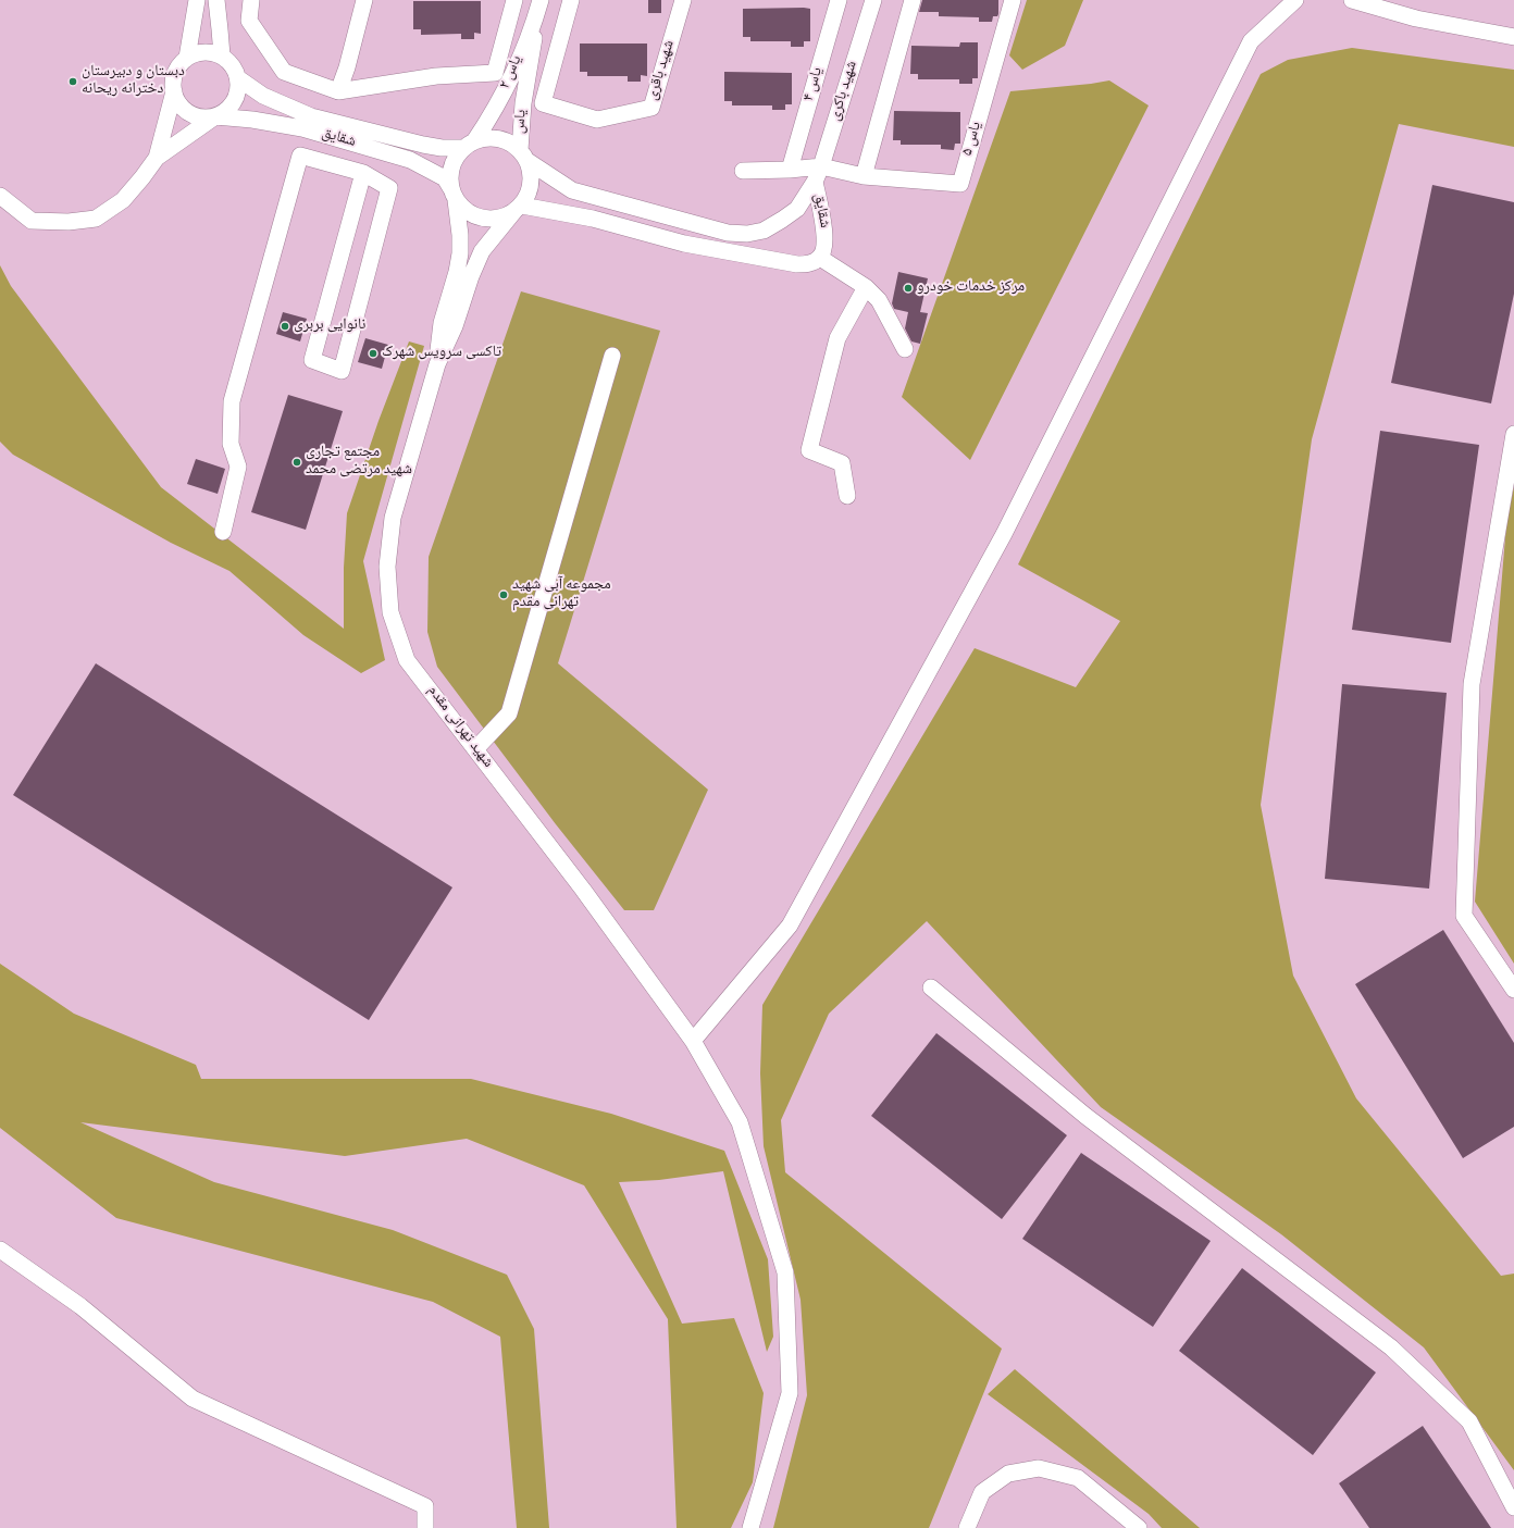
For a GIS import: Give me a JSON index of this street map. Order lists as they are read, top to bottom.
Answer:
{
  "streets": {
    "street": [
      "شهید باقری",
      "یاس ۲",
      "یاس ۴",
      "شهید باکری",
      "یاس",
      "شقایق",
      "یاس ۵",
      "شهید تهرانی مقدم"
    ]
  },
  "crossings": [
    ["یاس ۲", "یاس"],
    ["یاس ۲", "شقایق"],
    ["یاس ۲", "شهید تهرانی مقدم"],
    ["شهید باکری", "شقایق"],
    ["شهید باکری", "یاس ۵"],
    ["یاس", "شقایق"],
    ["یاس", "شهید تهرانی مقدم"],
    ["شقایق", "یاس ۵"],
    ["شقایق", "شهید تهرانی مقدم"]
  ],
  "places": [
    "دبستان و دبیرستان دخترانه ریحانه",
    "مرکز خدمات خودرو",
    "نانوایی بربری",
    "تاکسی سرویس شهرک",
    "مجتمع تجاری شهید مرتضی محمد",
    "مجموعه آبی شهید تهرانی مقدم"
  ]
}
